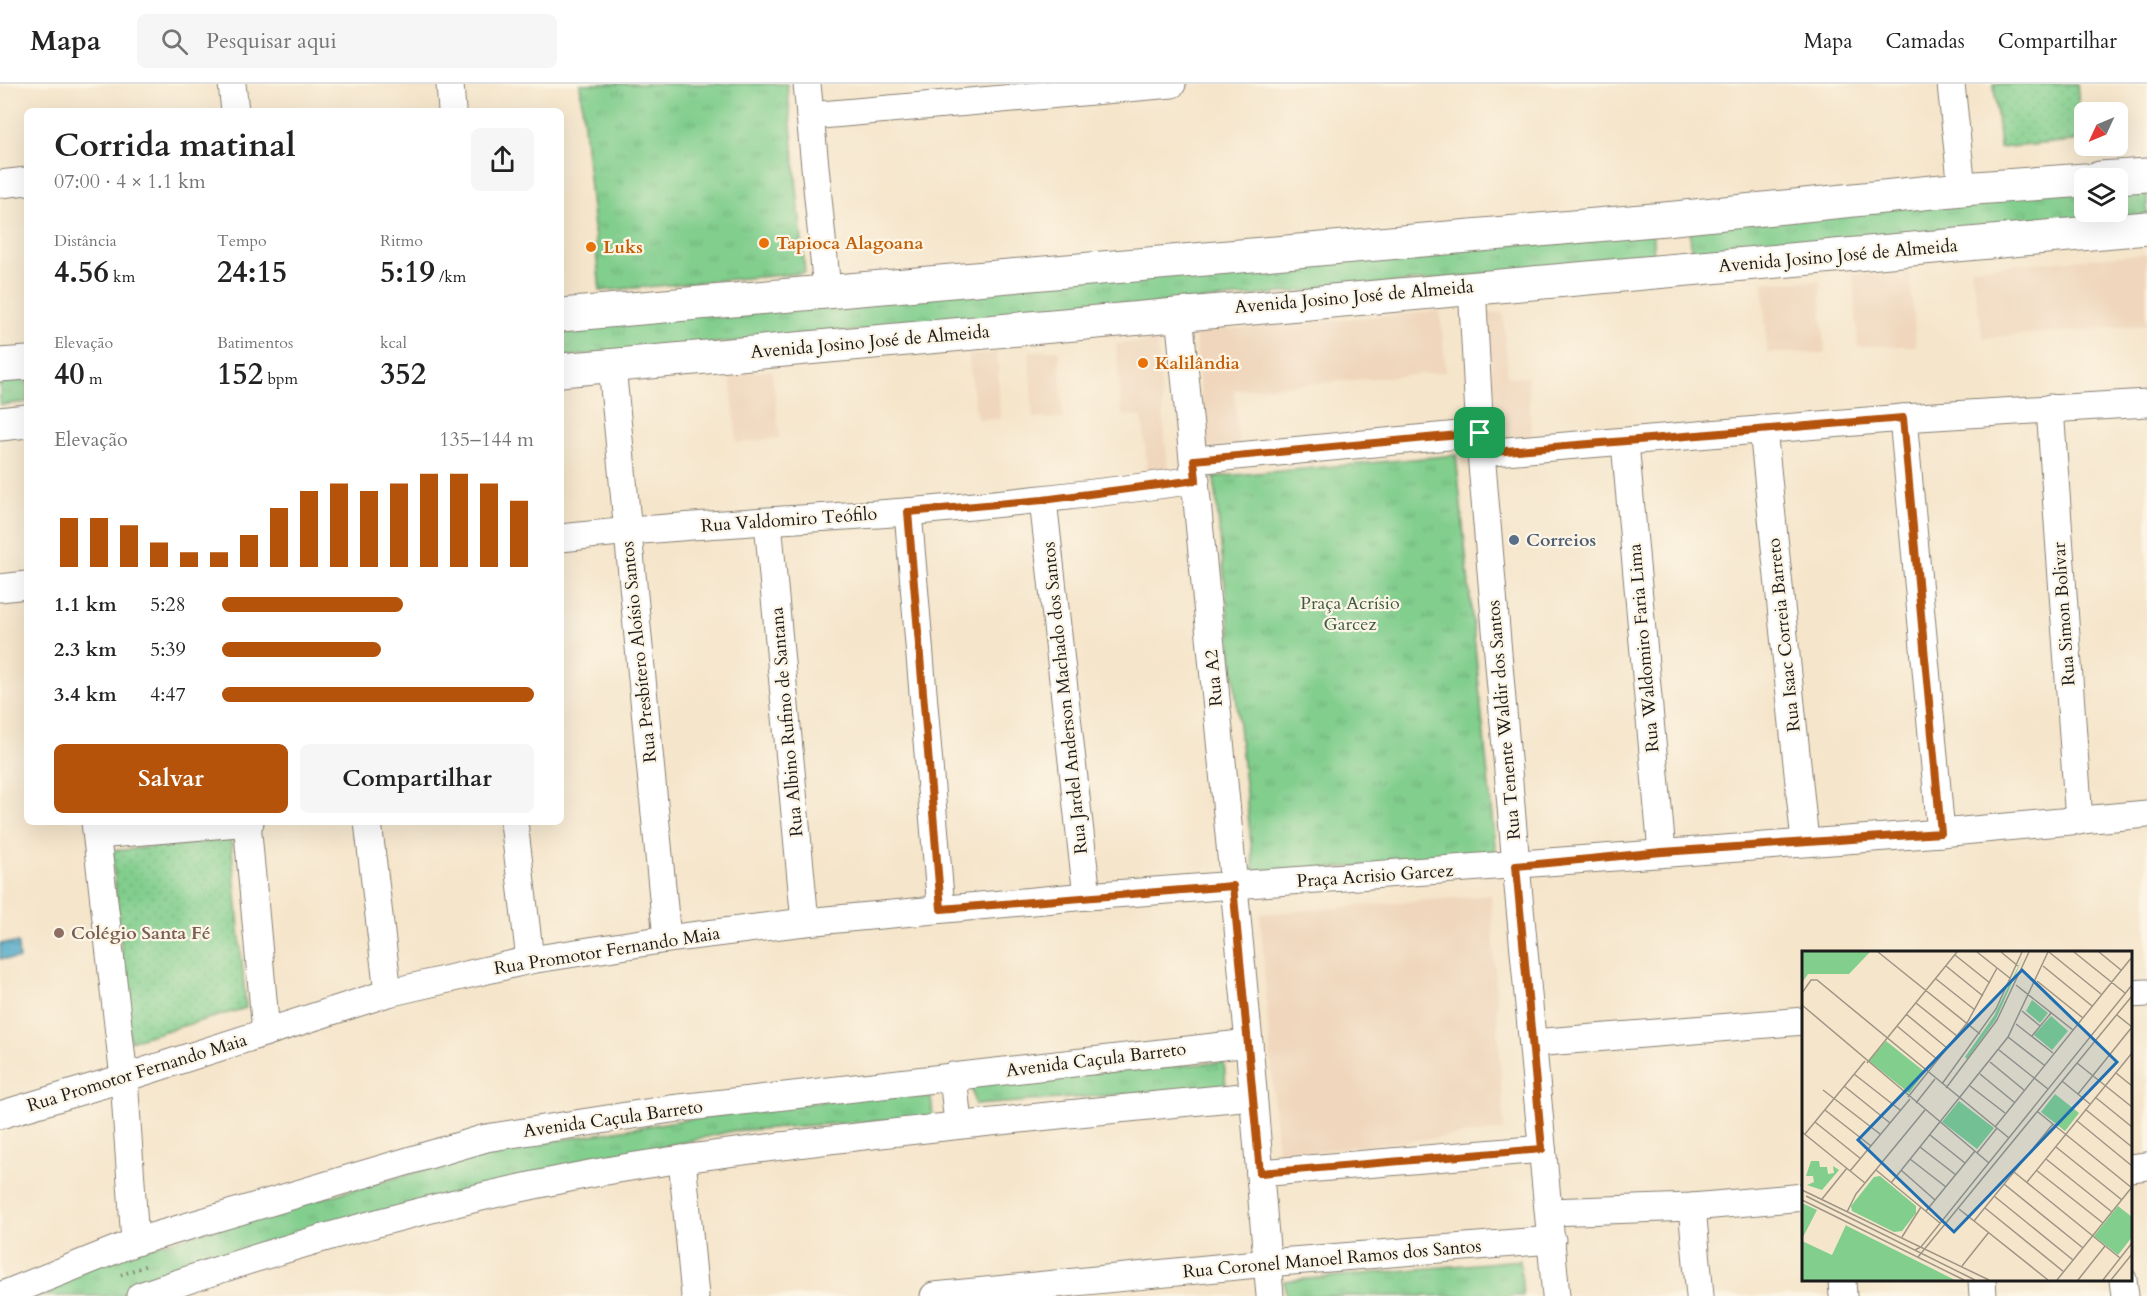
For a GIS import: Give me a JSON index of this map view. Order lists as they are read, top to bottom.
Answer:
{
  "streets": {
    "main road": ["Avenida Josino José de Almeida"],
    "street": [
      "Rua Valdomiro Teófilo",
      "Rua Simon Bolivar",
      "Rua Isaac Correia Barreto",
      "Rua Waldomiro Faria Lima",
      "Rua Presbítero Aloísio Santos",
      "Rua A2",
      "Rua Jardel Anderson Machado dos Santos",
      "Rua Tenente Waldir dos Santos",
      "Rua Albino Rufino de Santana",
      "Praça Acrisio Garcez",
      "Rua Promotor Fernando Maia",
      "Avenida Caçula Barreto",
      "Rua Coronel Manoel Ramos dos Santos"
    ]
  },
  "crossings": [
    ["Avenida Josino José de Almeida", "Rua Presbítero Aloísio Santos"],
    ["Avenida Josino José de Almeida", "Rua A2"],
    ["Avenida Josino José de Almeida", "Rua Tenente Waldir dos Santos"],
    ["Rua Valdomiro Teófilo", "Rua Simon Bolivar"],
    ["Rua Valdomiro Teófilo", "Rua Isaac Correia Barreto"],
    ["Rua Valdomiro Teófilo", "Rua Waldomiro Faria Lima"],
    ["Rua Valdomiro Teófilo", "Rua Presbítero Aloísio Santos"],
    ["Rua Valdomiro Teófilo", "Rua A2"],
    ["Rua Valdomiro Teófilo", "Rua Jardel Anderson Machado dos Santos"],
    ["Rua Valdomiro Teófilo", "Rua Tenente Waldir dos Santos"],
    ["Rua Valdomiro Teófilo", "Rua Albino Rufino de Santana"],
    ["Rua Simon Bolivar", "Praça Acrisio Garcez"],
    ["Rua Isaac Correia Barreto", "Praça Acrisio Garcez"],
    ["Rua Waldomiro Faria Lima", "Praça Acrisio Garcez"],
    ["Rua Presbítero Aloísio Santos", "Rua Promotor Fernando Maia"],
    ["Rua A2", "Praça Acrisio Garcez"],
    ["Rua A2", "Rua Promotor Fernando Maia"],
    ["Rua A2", "Avenida Caçula Barreto"],
    ["Rua A2", "Rua Coronel Manoel Ramos dos Santos"],
    ["Rua Jardel Anderson Machado dos Santos", "Rua Promotor Fernando Maia"],
    ["Rua Tenente Waldir dos Santos", "Praça Acrisio Garcez"],
    ["Rua Tenente Waldir dos Santos", "Rua Coronel Manoel Ramos dos Santos"],
    ["Rua Albino Rufino de Santana", "Rua Promotor Fernando Maia"],
    ["Praça Acrisio Garcez", "Rua Promotor Fernando Maia"]
  ],
  "parks": ["Praça Acrísio Garcez"],
  "places": [
    "Tapioca Alagoana",
    "Luks",
    "Kalilândia",
    "Correios",
    "Colégio Santa Fé"
  ],
  "north": "bottom left",
  "page": {
    "header": "Mapa",
    "search": "Pesquisar aqui",
    "nav": ["Mapa", "Camadas", "Compartilhar"],
    "heading": ["Corrida matinal", "07:00 · 4 × 1.1 km"],
    "stats": [
      ["Distância", "4.56 km"],
      ["Tempo", "24:15"],
      ["Ritmo", "5:19 /km"],
      ["Elevação", "40 m"],
      ["Batimentos", "152 bpm"],
      ["kcal", "352"]
    ],
    "chart": ["Elevação", "135–144 m"],
    "list": [
      {
        "name": "1.1 km",
        "note": "5:28"
      },
      {
        "name": "2.3 km",
        "note": "5:39"
      },
      {
        "name": "3.4 km",
        "note": "4:47"
      }
    ],
    "buttons": ["Salvar", "Compartilhar"]
  }
}
